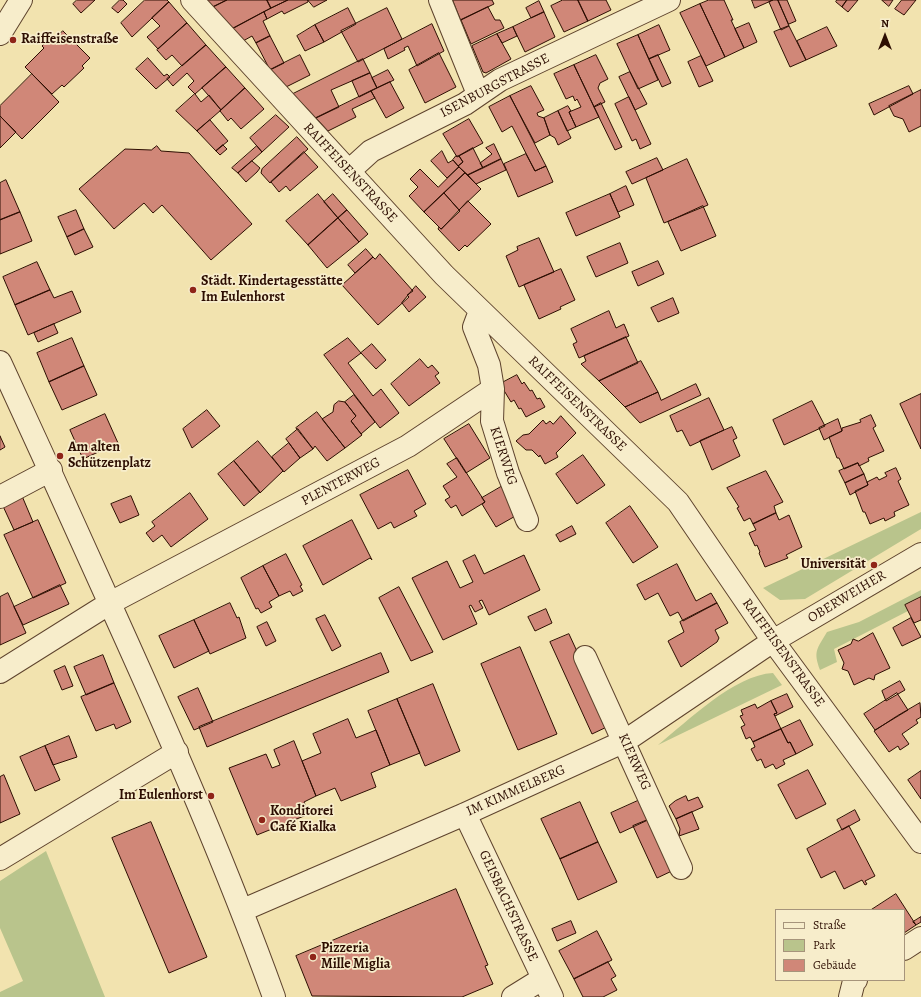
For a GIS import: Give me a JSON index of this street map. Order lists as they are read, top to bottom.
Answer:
{
  "streets": {
    "street": [
      "ISENBURGSTRASSE",
      "RAIFFEISENSTRASSE",
      "KIERWEG",
      "PLENTERWEG",
      "OBERWEIHER",
      "IM KIMMELBERG",
      "GEISBACHSTRASSE"
    ]
  },
  "crossings": [
    ["ISENBURGSTRASSE", "RAIFFEISENSTRASSE"],
    ["RAIFFEISENSTRASSE", "OBERWEIHER"],
    ["RAIFFEISENSTRASSE", "IM KIMMELBERG"],
    ["KIERWEG", "PLENTERWEG"],
    ["KIERWEG", "IM KIMMELBERG"],
    ["OBERWEIHER", "IM KIMMELBERG"],
    ["IM KIMMELBERG", "GEISBACHSTRASSE"]
  ],
  "places": [
    "Raiffeisenstraße",
    "Städt. Kindertagesstätte Im Eulenhorst",
    "Am alten Schützenplatz",
    "Universität",
    "Im Eulenhorst",
    "Konditorei Café Kialka",
    "Pizzeria Mille Miglia"
  ],
  "legend": ["Straße", "Park", "Gebäude"],
  "north": "top"
}
